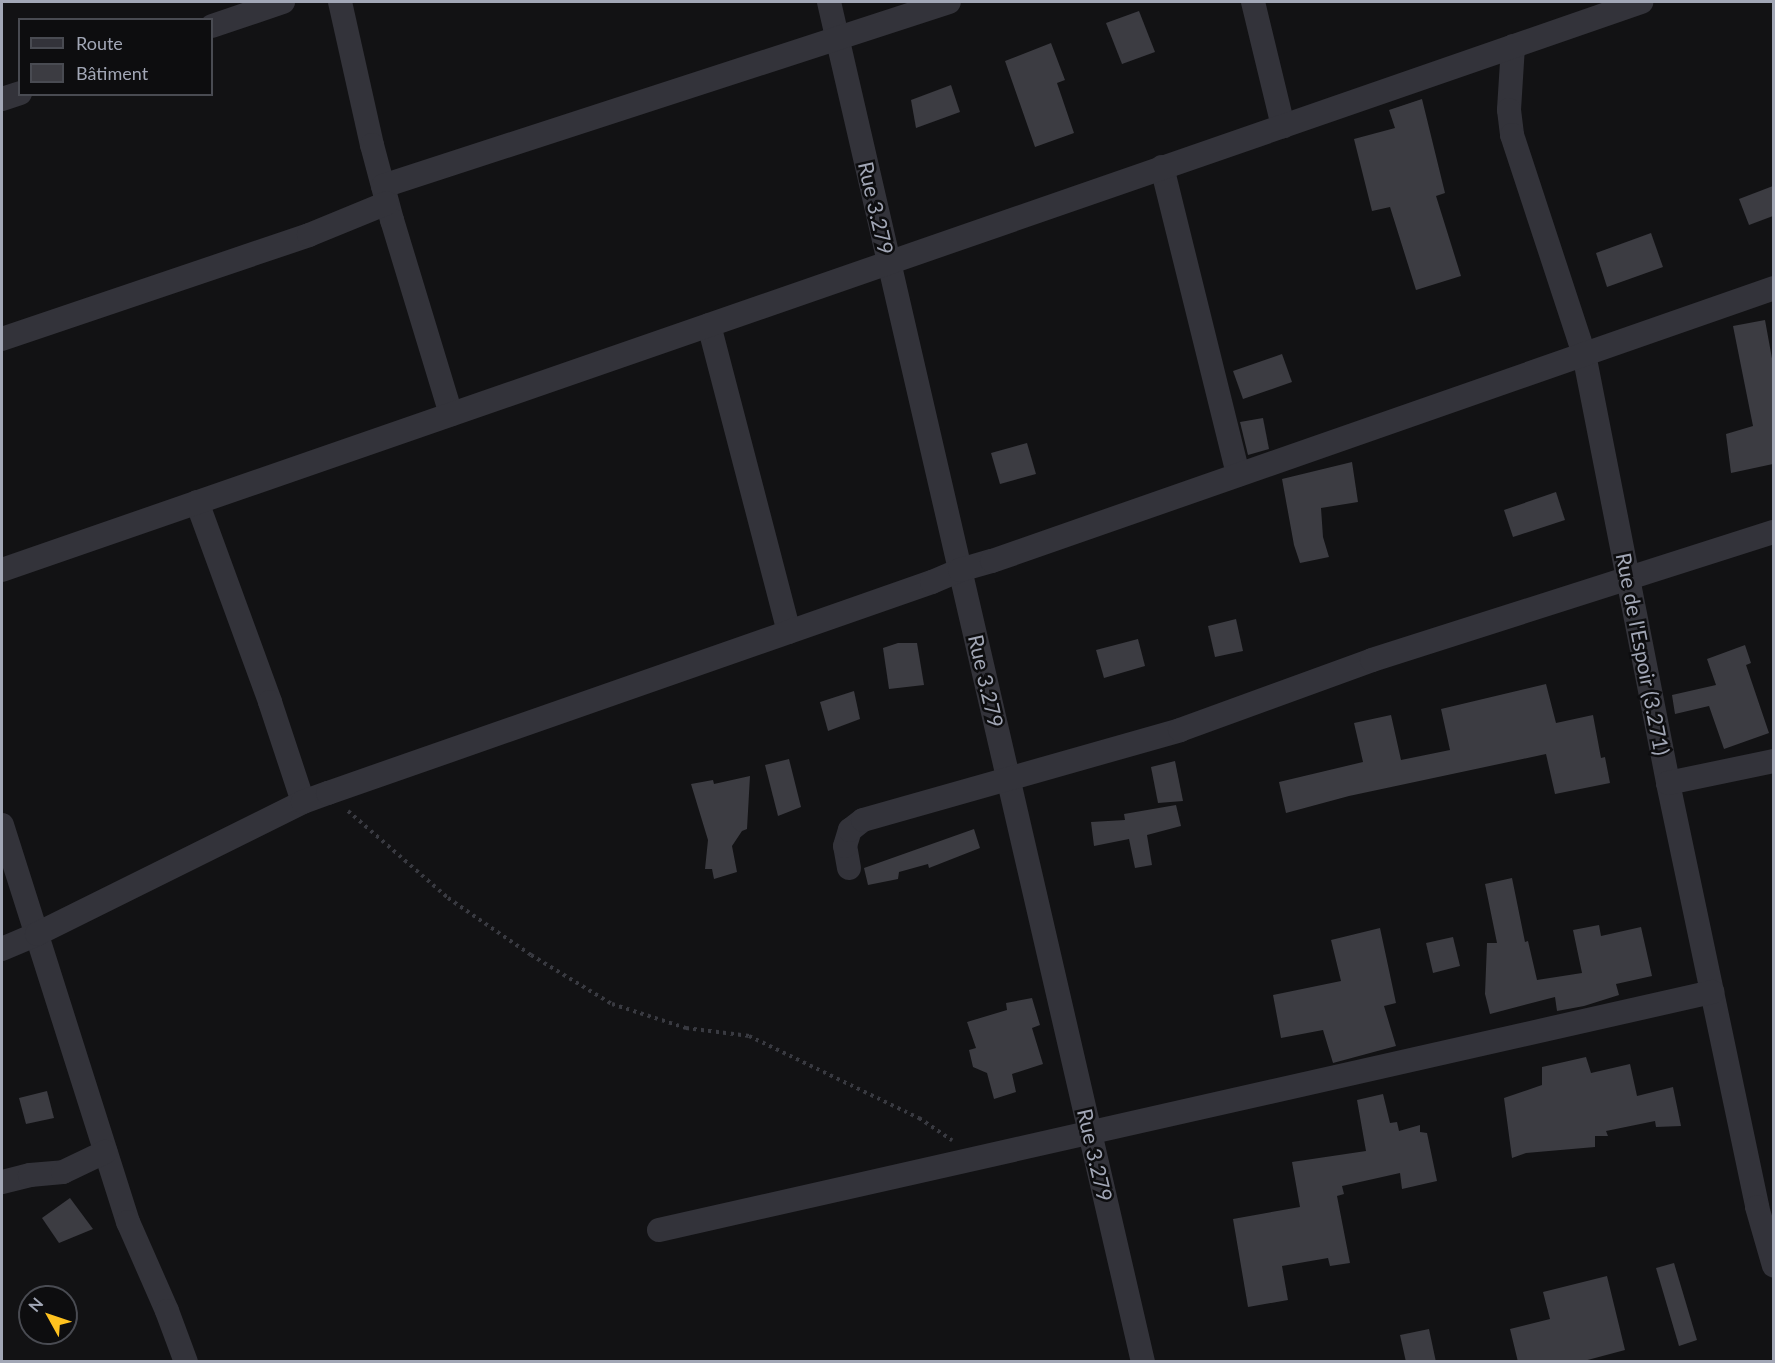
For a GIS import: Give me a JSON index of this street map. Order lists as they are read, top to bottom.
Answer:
{
  "streets": {
    "street": ["Rue 3.279", "Rue de l'Espoir (3.271)"]
  },
  "legend": ["Route", "Bâtiment"],
  "north": "top left"
}
